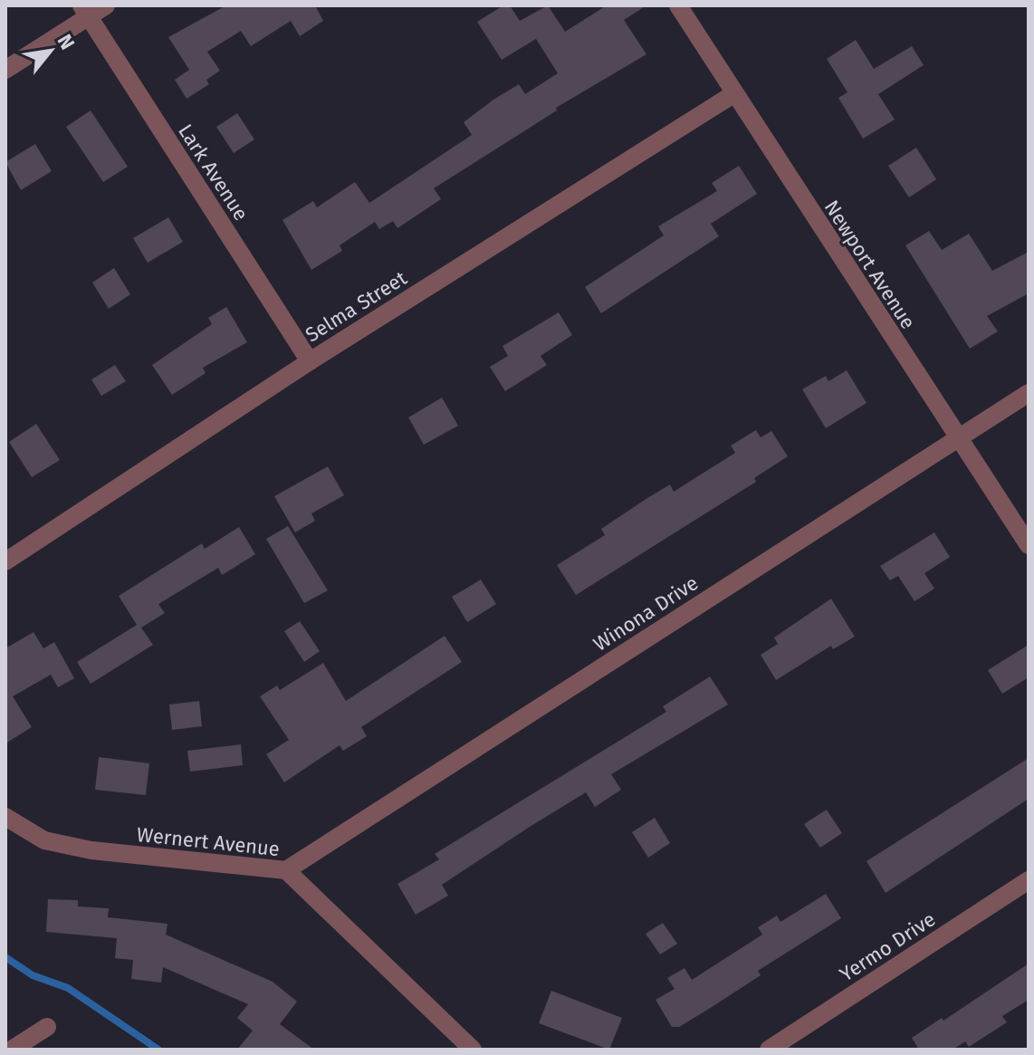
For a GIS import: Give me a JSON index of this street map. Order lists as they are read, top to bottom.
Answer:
{
  "streets": {
    "street": [
      "Lark Avenue",
      "Newport Avenue",
      "Selma Street",
      "Winona Drive",
      "Wernert Avenue",
      "Yermo Drive"
    ]
  },
  "crossings": [
    ["Lark Avenue", "Selma Street"],
    ["Newport Avenue", "Selma Street"],
    ["Newport Avenue", "Winona Drive"],
    ["Winona Drive", "Wernert Avenue"]
  ],
  "north": "top right"
}
